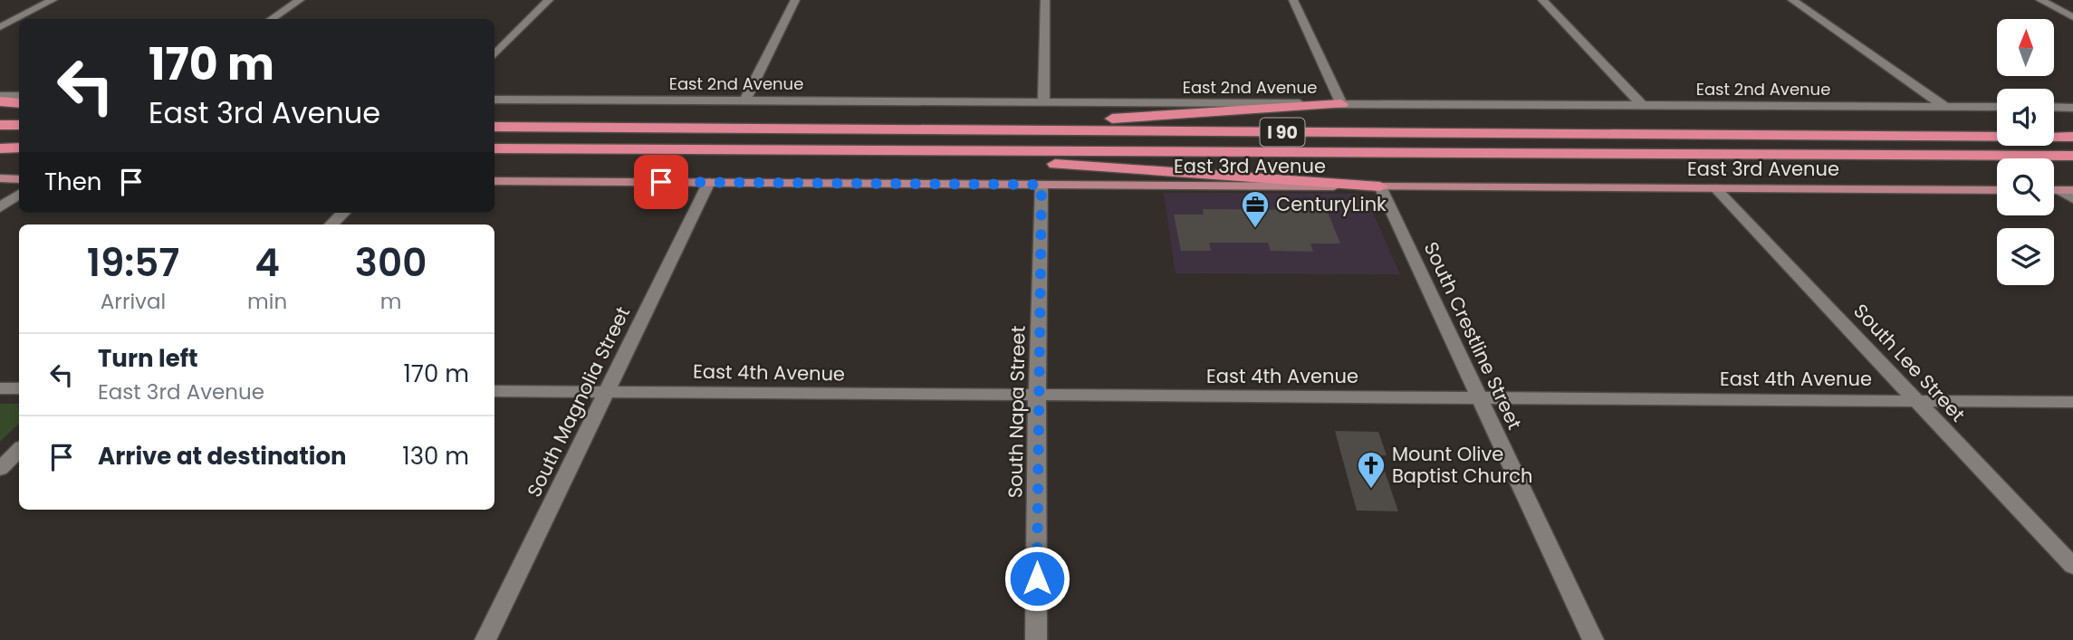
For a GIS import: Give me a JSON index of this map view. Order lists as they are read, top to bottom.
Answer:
{
  "streets": {
    "highway": ["I 90"],
    "main road": ["East 3rd Avenue"],
    "street": [
      "East 2nd Avenue",
      "South Crestline Street",
      "South Lee Street",
      "East 4th Avenue",
      "South Magnolia Street",
      "South Napa Street"
    ]
  },
  "crossings": [
    ["East 3rd Avenue", "South Crestline Street"],
    ["East 3rd Avenue", "South Lee Street"],
    ["East 3rd Avenue", "South Magnolia Street"],
    ["East 3rd Avenue", "South Napa Street"],
    ["South Crestline Street", "East 4th Avenue"],
    ["South Lee Street", "East 4th Avenue"],
    ["East 4th Avenue", "South Magnolia Street"],
    ["East 4th Avenue", "South Napa Street"]
  ],
  "places": {
    "office": ["CenturyLink"],
    "church": ["Mount Olive Baptist Church"]
  },
  "north": "top",
  "page": {
    "turn": ["170 m", "East 3rd Avenue"],
    "then": "Then",
    "eta": [
      "19:57",
      "Arrival",
      "4",
      "min",
      "300",
      "m"
    ],
    "list": [
      {
        "name": "Turn left",
        "note": "East 3rd Avenue",
        "value": "170 m"
      },
      {
        "name": "Arrive at destination",
        "value": "130 m"
      }
    ]
  }
}
